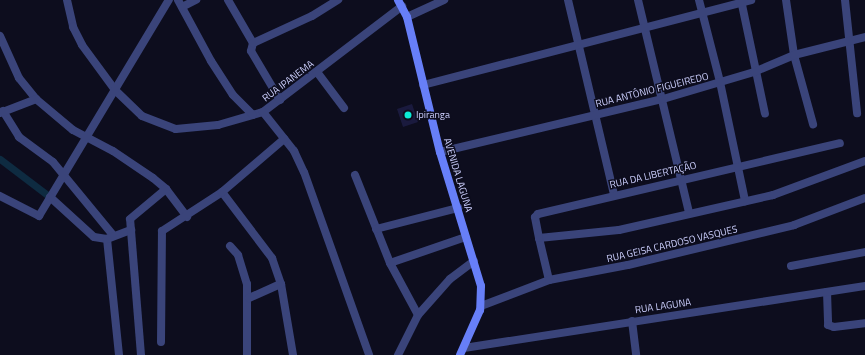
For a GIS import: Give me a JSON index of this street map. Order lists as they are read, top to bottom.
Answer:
{
  "streets": {
    "main road": ["AVENIDA LAGUNA"],
    "street": [
      "RUA IPANEMA",
      "RUA ANTÔNIO FIGUEIREDO",
      "RUA DA LIBERTAÇÃO",
      "RUA GEISA CARDOSO VASQUES",
      "RUA LAGUNA"
    ]
  },
  "crossings": [
    ["RUA IPANEMA", "AVENIDA LAGUNA"],
    ["RUA ANTÔNIO FIGUEIREDO", "AVENIDA LAGUNA"],
    ["AVENIDA LAGUNA", "RUA GEISA CARDOSO VASQUES"],
    ["AVENIDA LAGUNA", "RUA LAGUNA"],
    ["RUA DA LIBERTAÇÃO", "RUA GEISA CARDOSO VASQUES"]
  ],
  "places": ["Ipiranga"]
}
